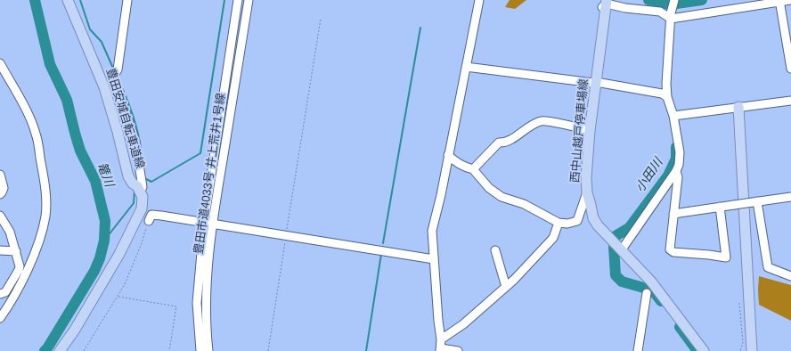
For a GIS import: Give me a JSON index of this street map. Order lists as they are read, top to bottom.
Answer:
{
  "streets": {
    "main road": ["豊田安城自転車道線", "西中山越戸停車場線"],
    "street": ["豊田市道4033号 井上荒井1号線"]
  },
  "water": ["篭川", "小田川"]
}
